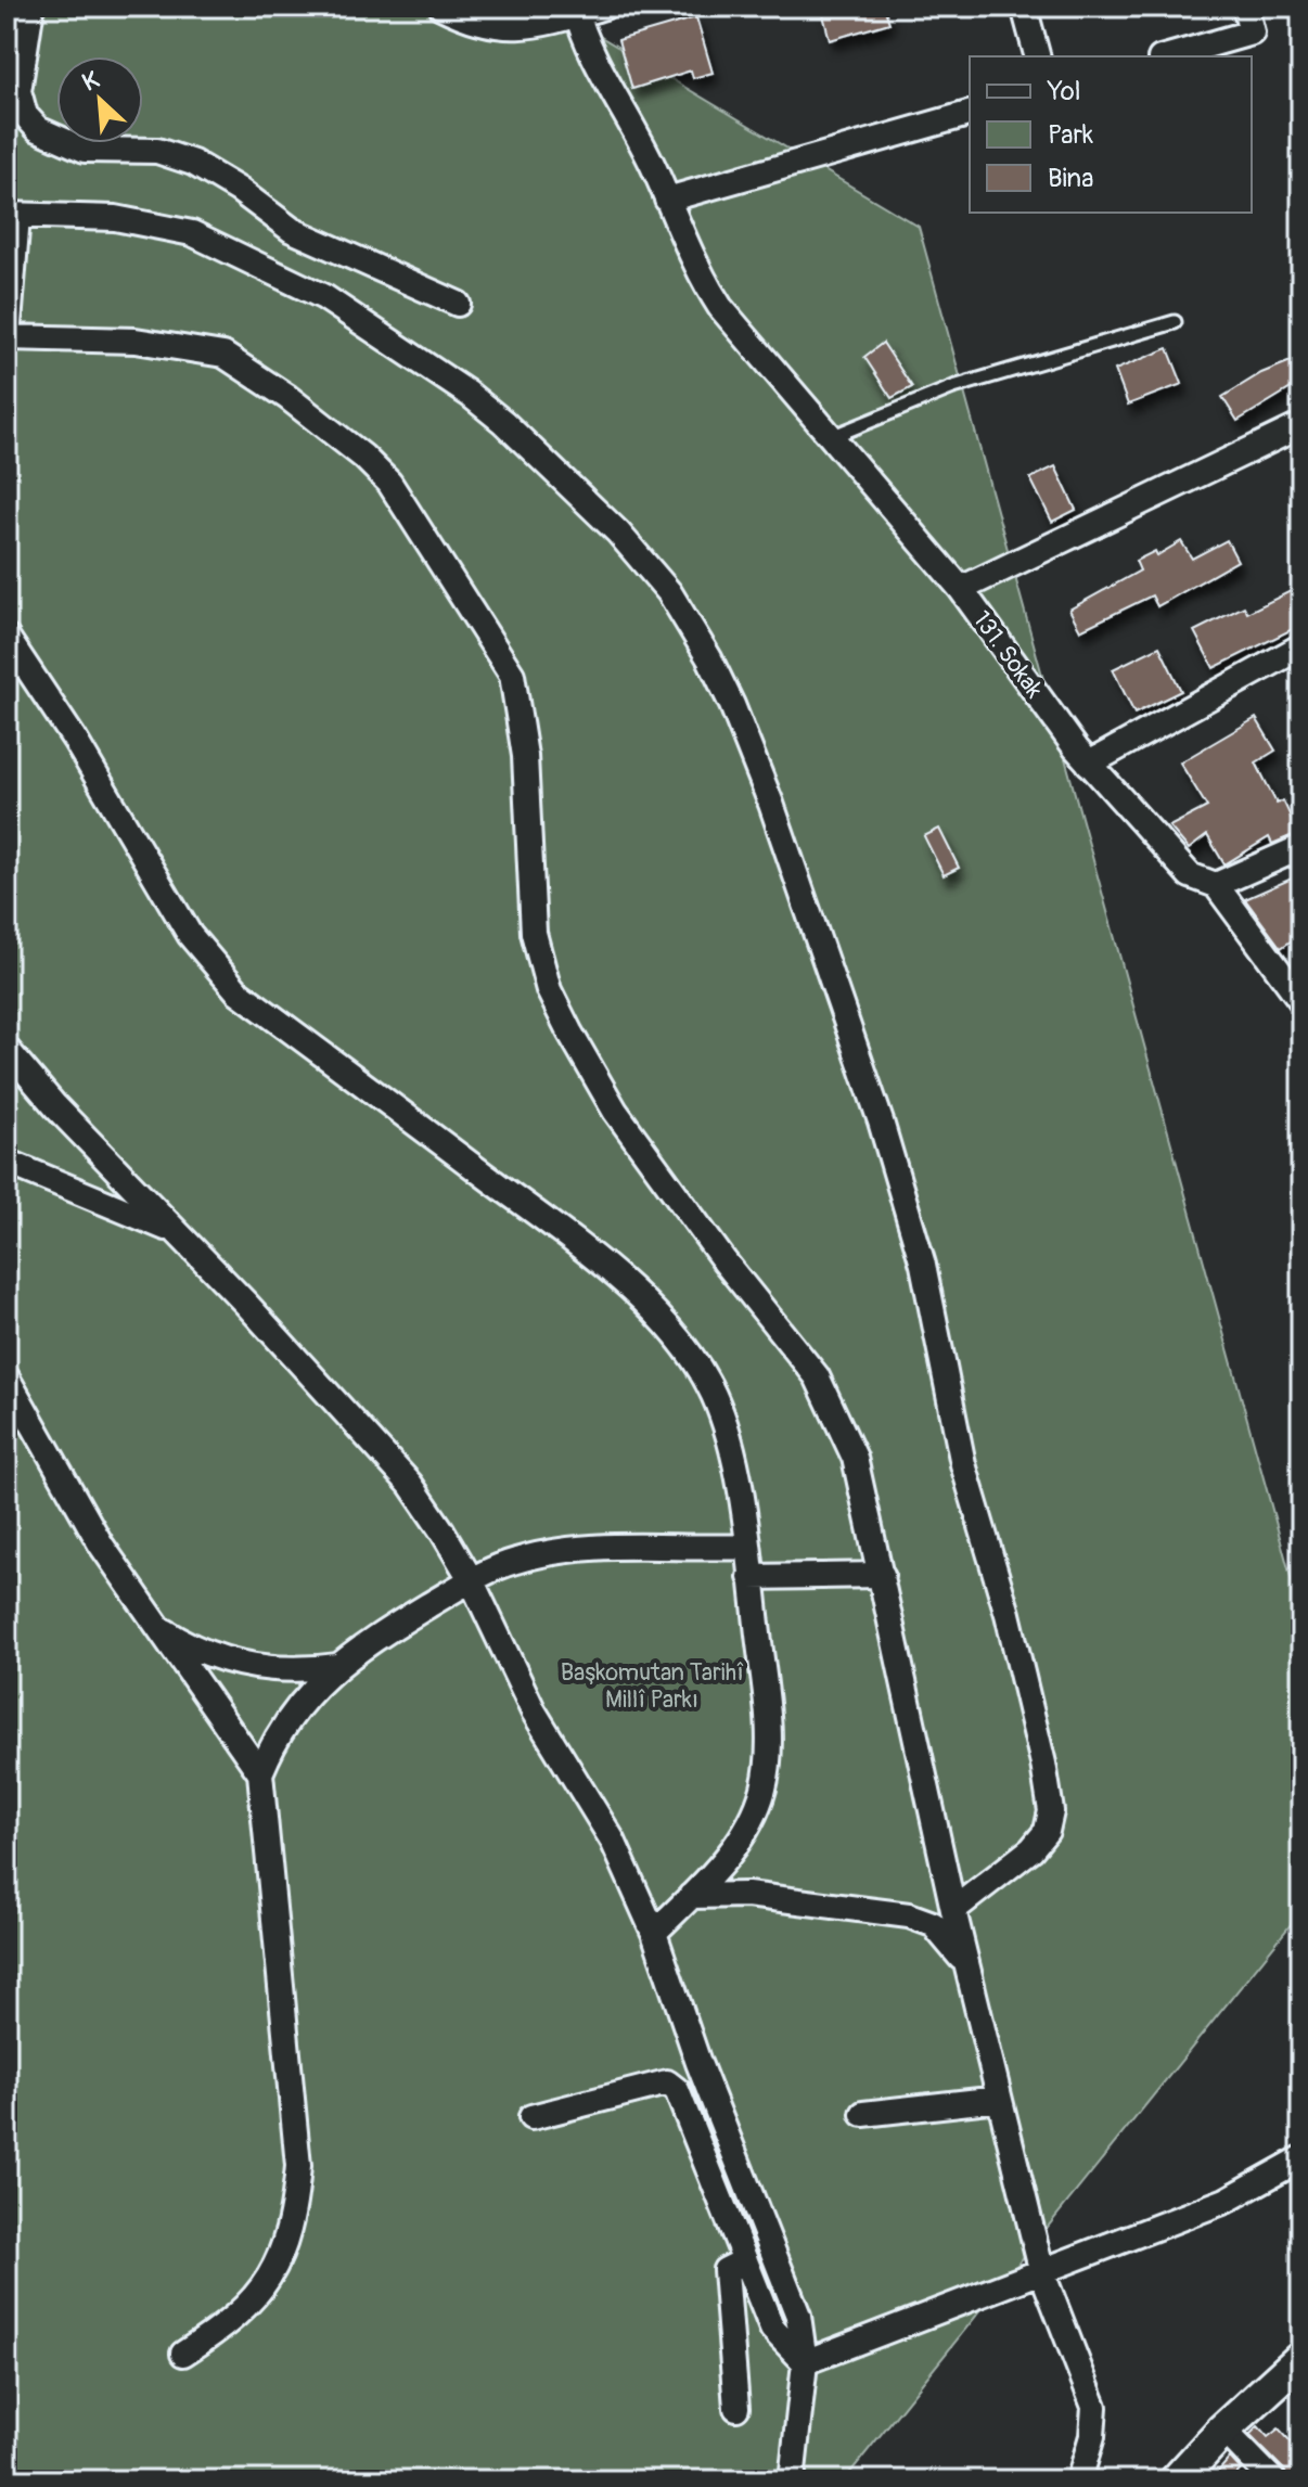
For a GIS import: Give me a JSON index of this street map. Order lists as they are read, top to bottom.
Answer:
{
  "streets": {
    "street": ["131. Sokak"]
  },
  "parks": ["Başkomutan Tarihî Millî Parkı"],
  "legend": ["Yol", "Park", "Bina"],
  "north": "top left"
}
